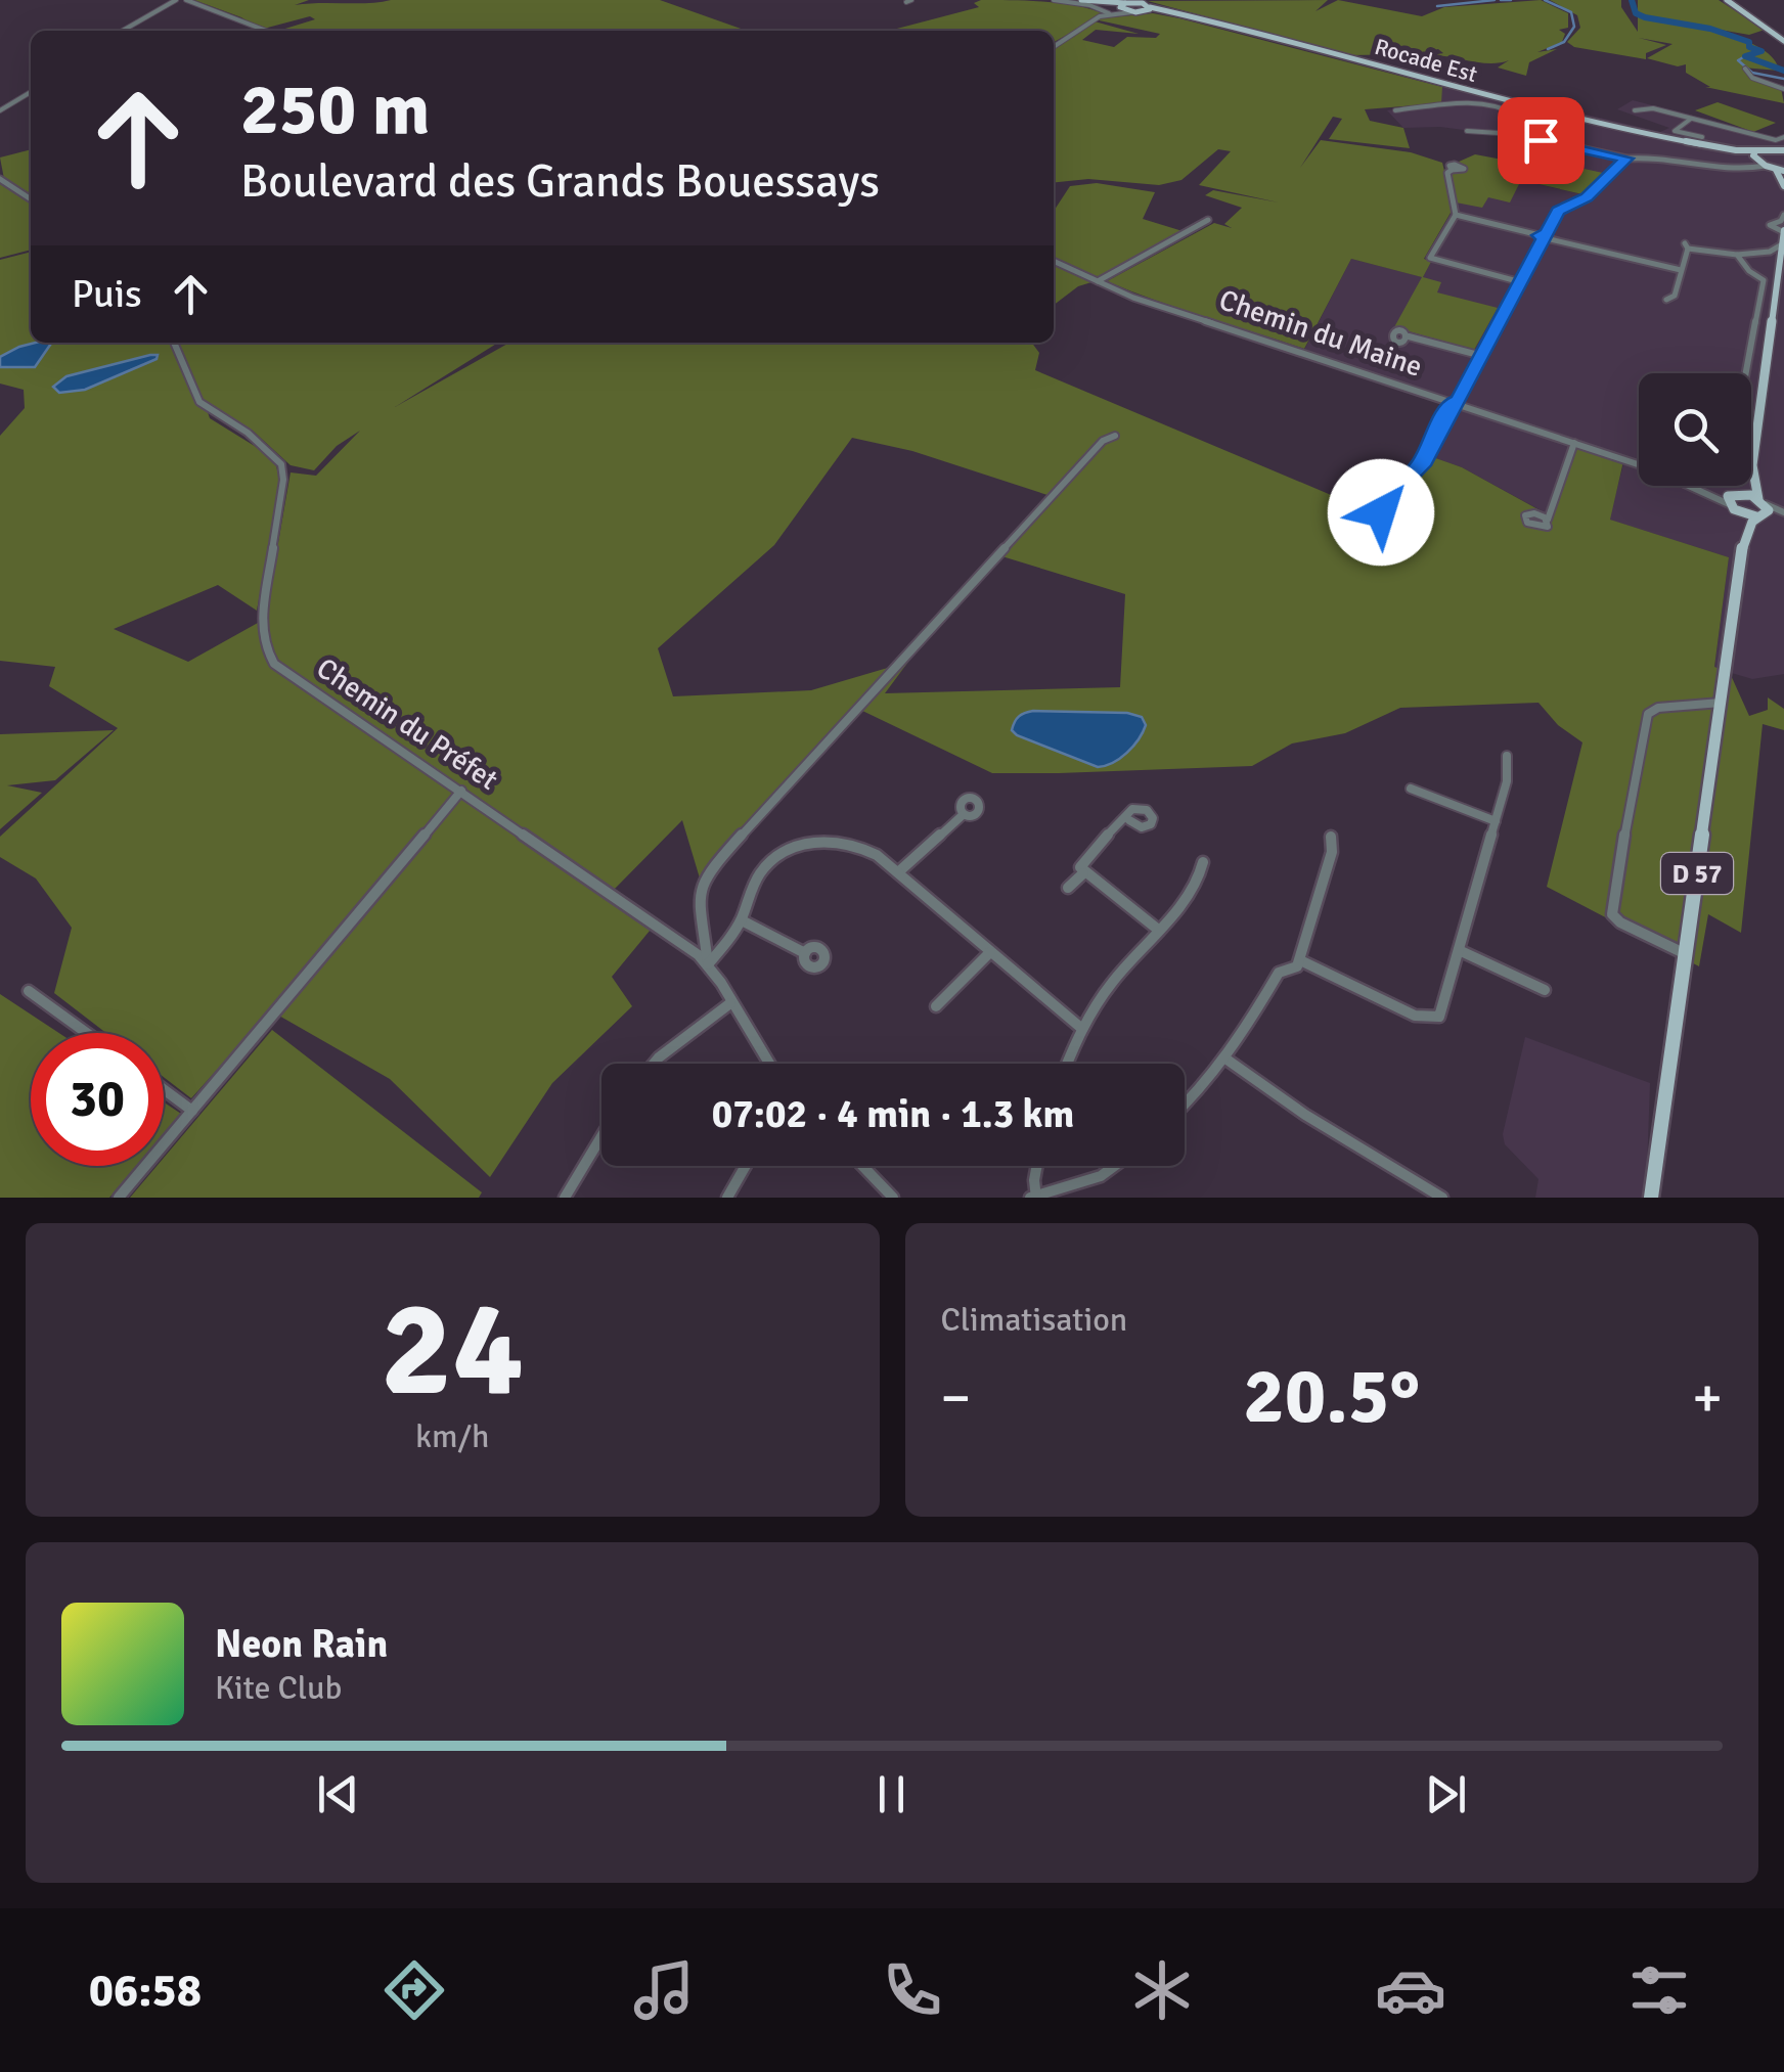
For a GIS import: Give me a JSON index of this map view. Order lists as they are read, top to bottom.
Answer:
{
  "streets": {
    "main road": ["Rocade Est", "D 57"],
    "street": ["Chemin du Maine", "Chemin du Préfet"]
  },
  "crossings": [
    ["Chemin du Maine", "D 57"]
  ],
  "page": {
    "turn": ["250 m", "Boulevard des Grands Bouessays"],
    "then": "Puis",
    "limit": "30",
    "trip": "07:02 · 4 min · 1.3 km",
    "tile": [
      ["24", "km/h"],
      "Climatisation"
    ],
    "heat": ["−", "20.5°", "+"],
    "song": ["Neon Rain", "Kite Club"],
    "tabs": "06:58"
  }
}
